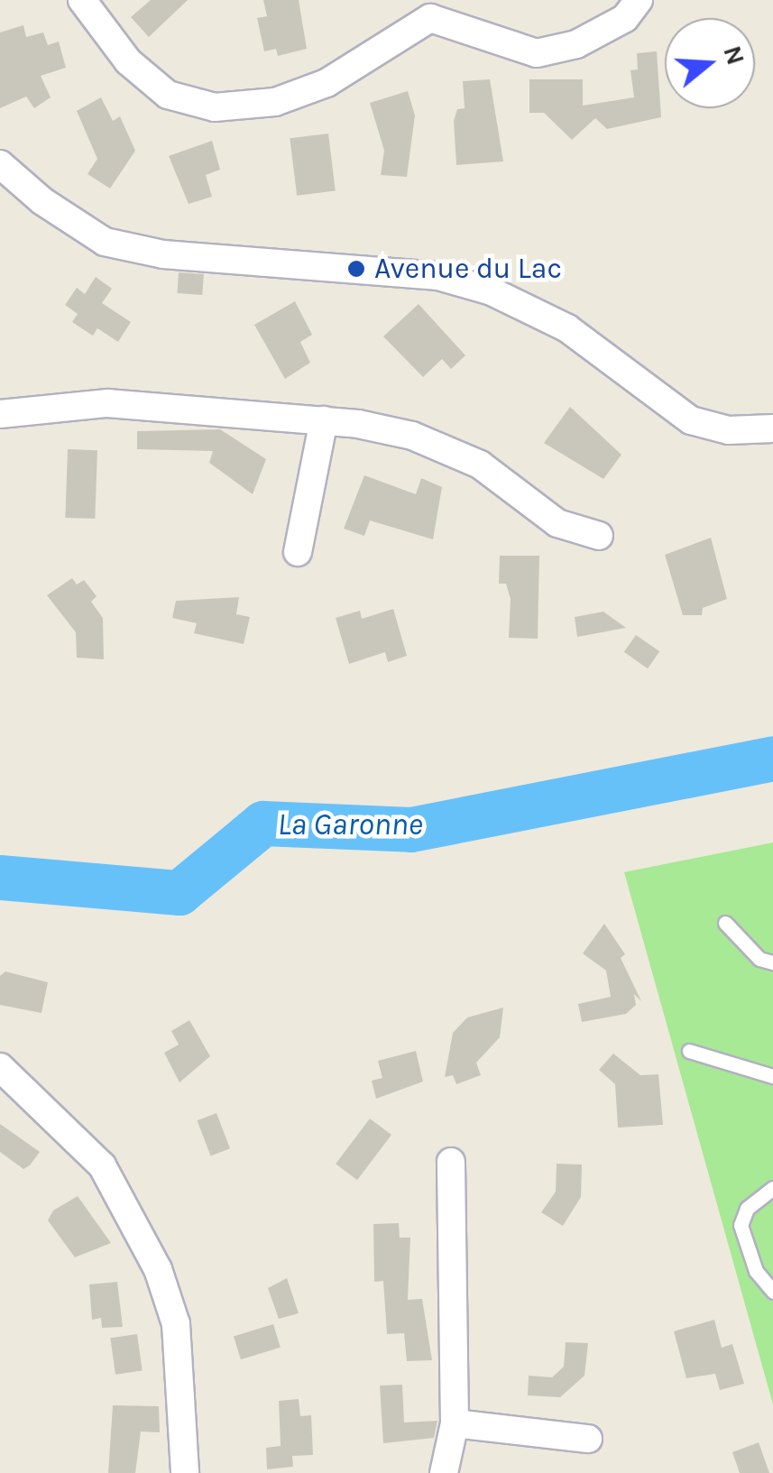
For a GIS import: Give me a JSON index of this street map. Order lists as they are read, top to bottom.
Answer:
{
  "water": ["La Garonne"],
  "places": ["Avenue du Lac"],
  "north": "right"
}
